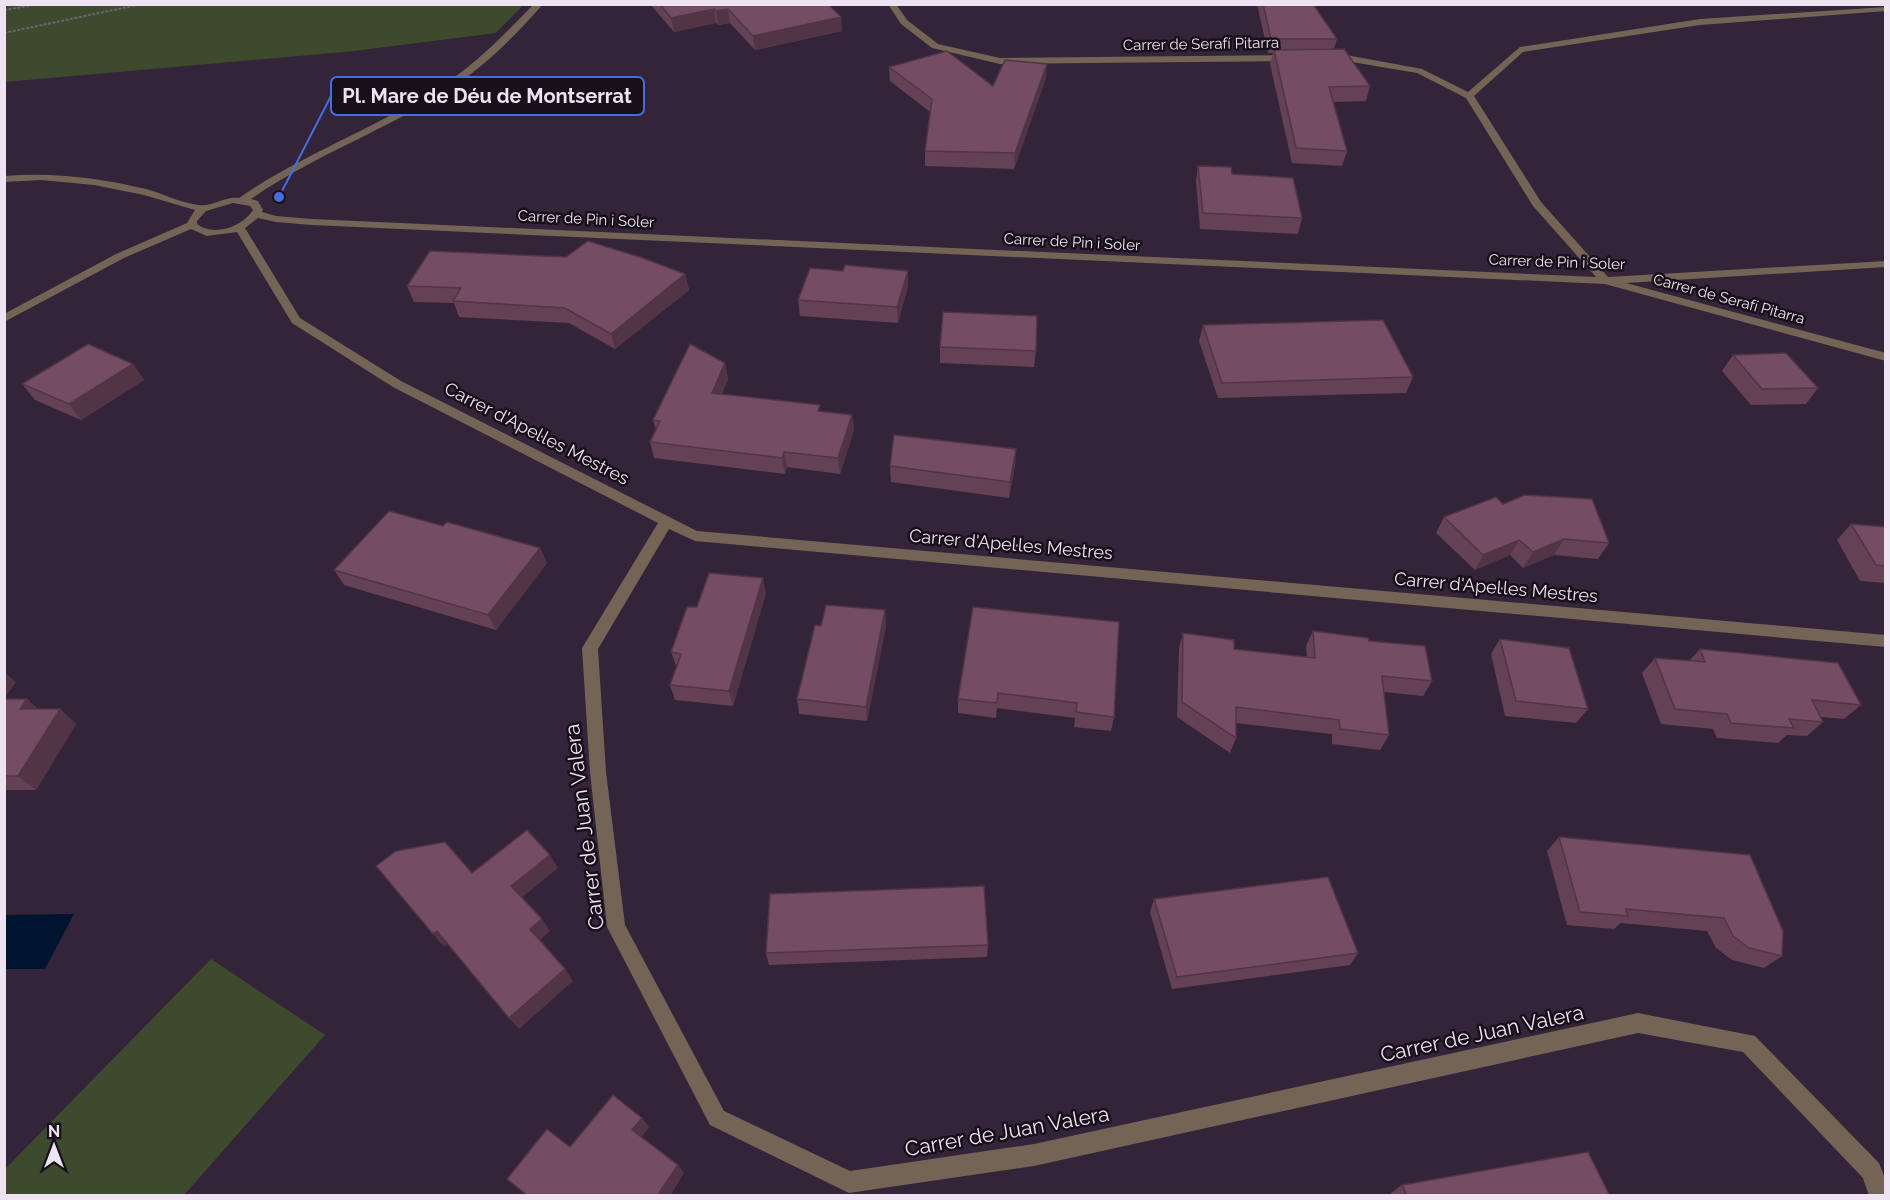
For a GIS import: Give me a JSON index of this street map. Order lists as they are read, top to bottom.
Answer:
{
  "streets": {
    "street": [
      "Carrer de Serafí Pitarra",
      "Carrer de Pin i Soler",
      "Carrer d'Apel·les Mestres",
      "Carrer de Juan Valera"
    ]
  },
  "crossings": [
    ["Carrer de Serafí Pitarra", "Carrer de Pin i Soler"],
    ["Carrer d'Apel·les Mestres", "Carrer de Juan Valera"]
  ],
  "places": ["Pl. Mare de Déu de Montserrat"],
  "north": "top"
}
